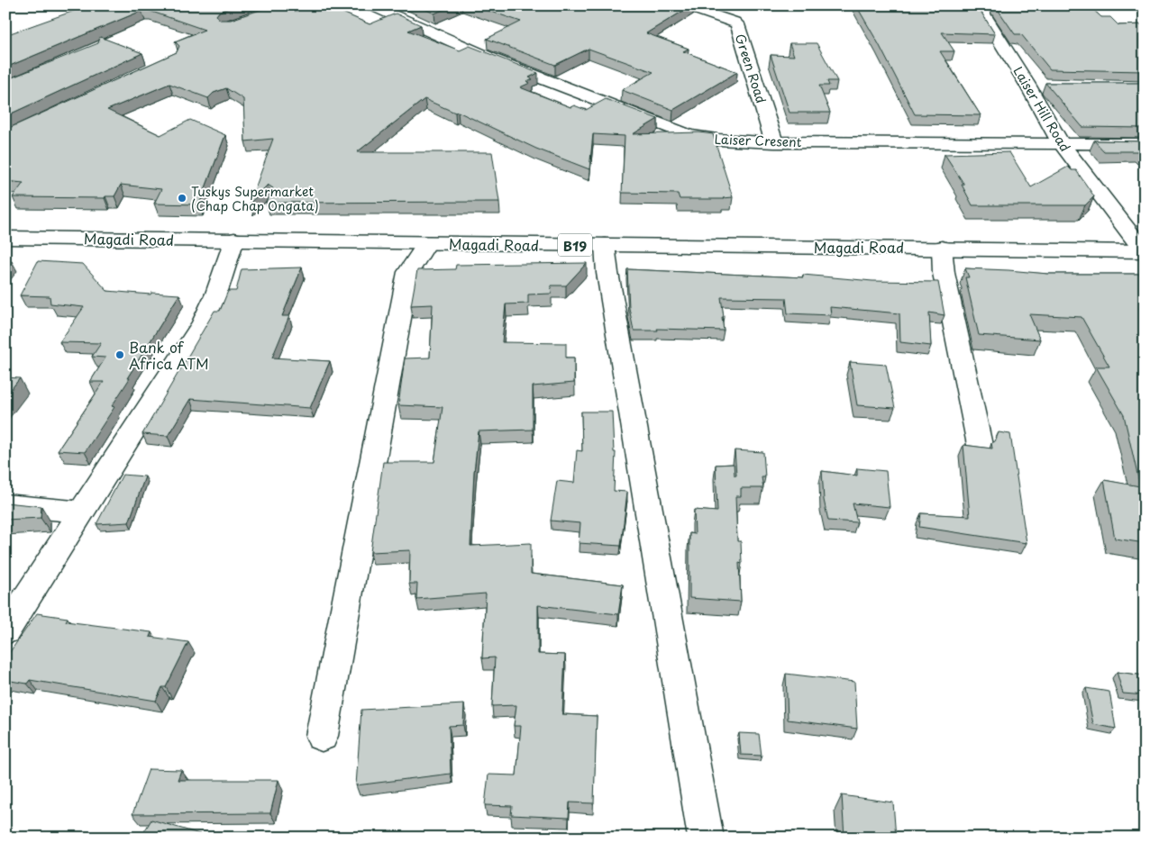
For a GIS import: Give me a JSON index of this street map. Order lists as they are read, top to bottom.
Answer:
{
  "streets": {
    "main road": [
      "Green Road",
      "Laiser Hill Road",
      "Laiser Cresent",
      "Magadi Road",
      "B19"
    ]
  },
  "crossings": [
    ["Green Road", "Laiser Cresent"],
    ["Laiser Hill Road", "Laiser Cresent"],
    ["Laiser Hill Road", "Magadi Road"]
  ],
  "places": ["Tuskys Supermarket (Chap Chap Ongata)", "Bank of Africa ATM"]
}
